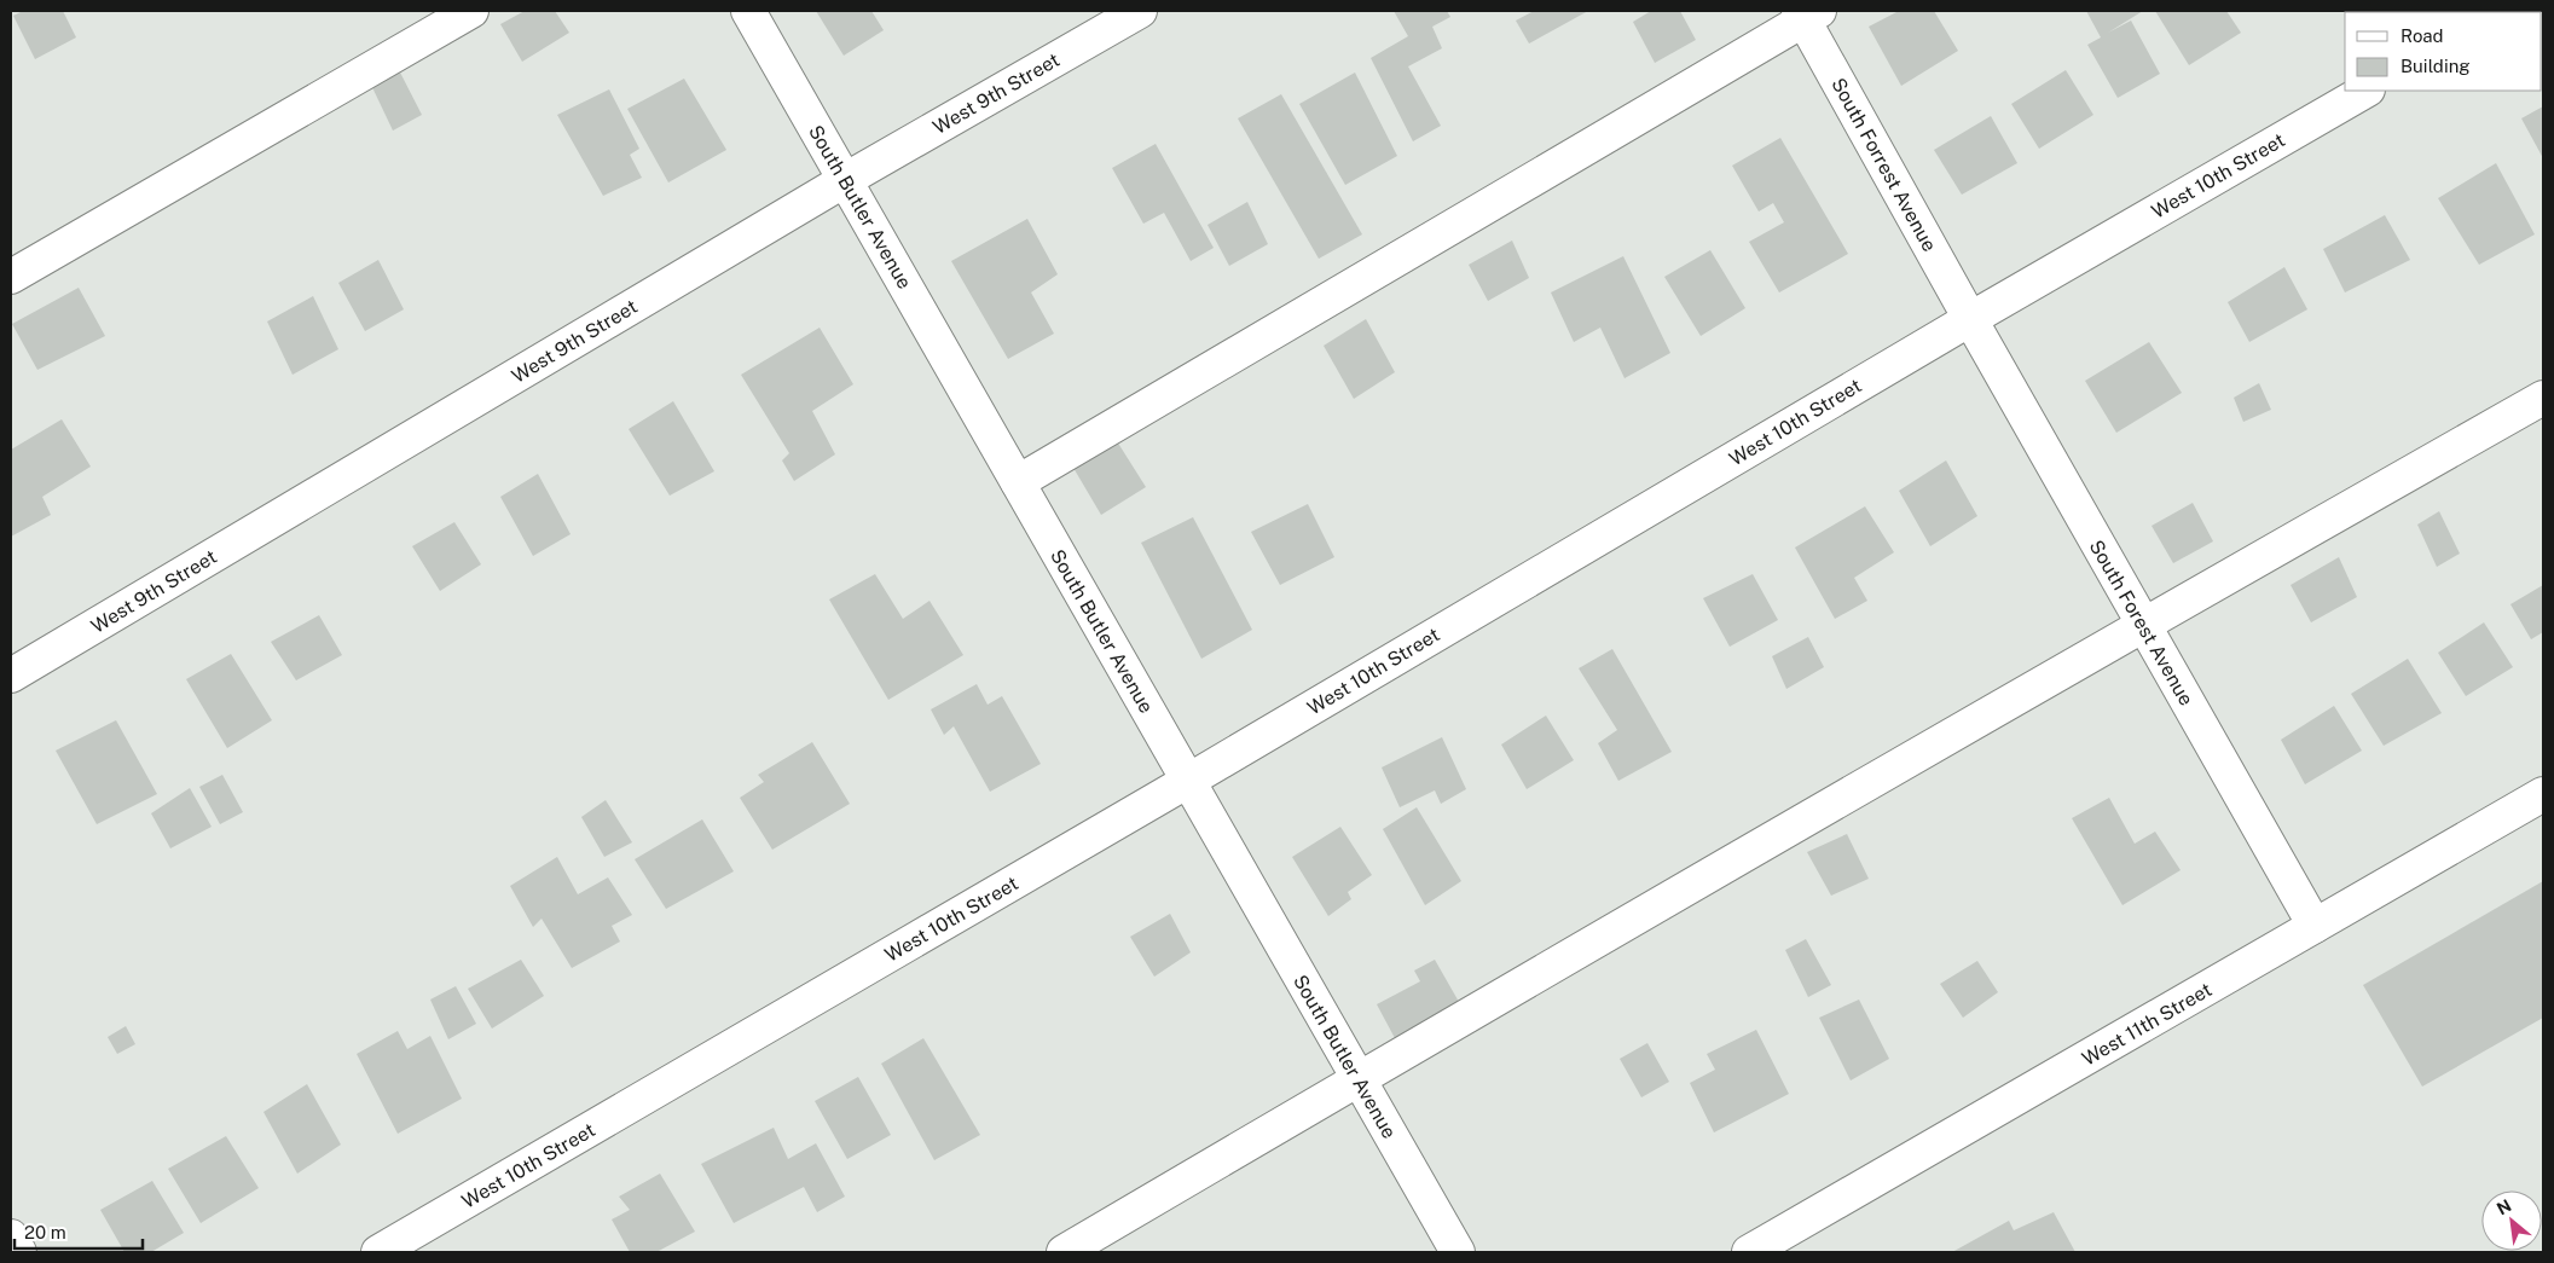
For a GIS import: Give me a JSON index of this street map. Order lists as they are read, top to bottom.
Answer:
{
  "streets": {
    "street": [
      "West 9th Street",
      "South Forrest Avenue",
      "West 10th Street",
      "South Butler Avenue",
      "South Forest Avenue",
      "West 11th Street"
    ]
  },
  "crossings": [
    ["West 9th Street", "South Butler Avenue"],
    ["South Forrest Avenue", "West 10th Street"],
    ["South Forrest Avenue", "South Forest Avenue"],
    ["West 10th Street", "South Butler Avenue"],
    ["West 10th Street", "South Forest Avenue"],
    ["South Forest Avenue", "West 11th Street"]
  ],
  "legend": ["Road", "Building"],
  "scale_bar": "20 m",
  "north": "top left"
}
